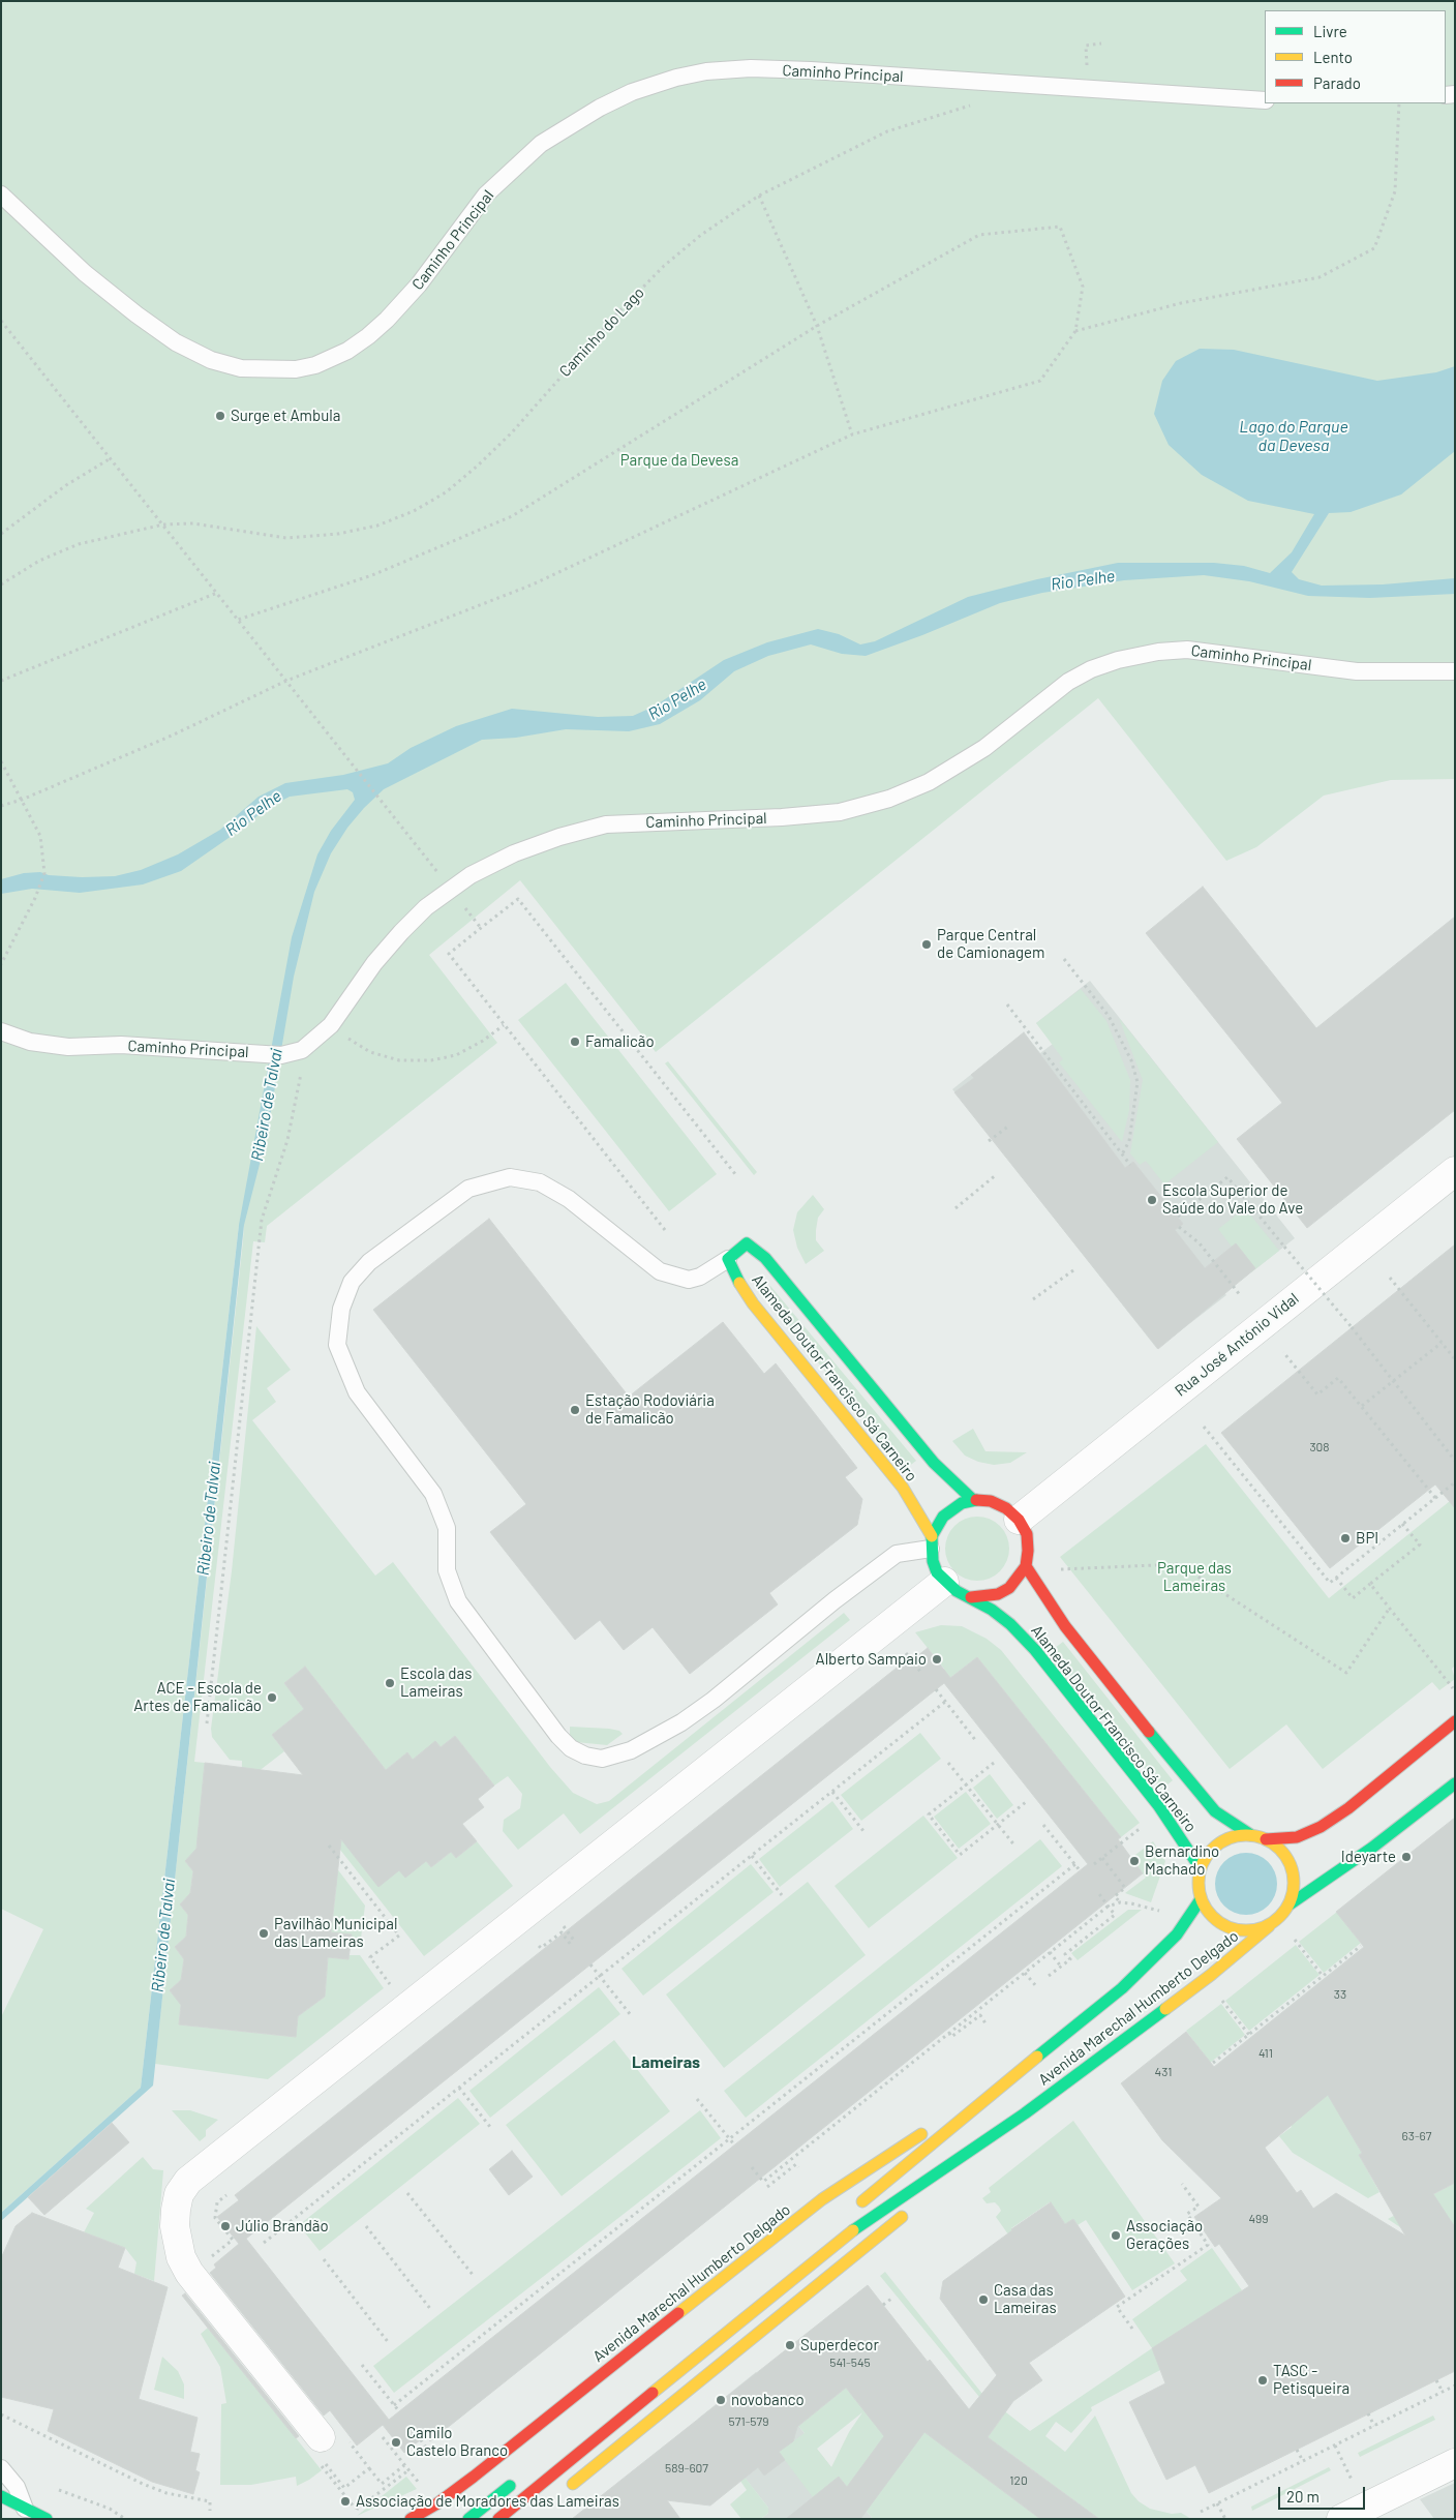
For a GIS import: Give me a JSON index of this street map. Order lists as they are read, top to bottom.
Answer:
{
  "streets": {
    "main road": ["Alameda Doutor Francisco Sá Carneiro", "Avenida Marechal Humberto Delgado"],
    "street": ["Rua José António Vidal"],
    "lane": ["Caminho Principal"],
    "path": ["Caminho do Lago"]
  },
  "crossings": [
    ["Rua José António Vidal", "Alameda Doutor Francisco Sá Carneiro"],
    ["Alameda Doutor Francisco Sá Carneiro", "Avenida Marechal Humberto Delgado"]
  ],
  "districts": ["Lameiras"],
  "water": ["Lago do Parque da Devesa", "Rio Pelhe", "Ribeiro de Talvai"],
  "parks": ["Parque da Devesa", "Parque das Lameiras"],
  "places": [
    "Surge et Ambula",
    "Parque Central de Camionagem",
    "Famalicão",
    "Escola Superior de Saúde do Vale do Ave",
    "Estação Rodoviária de Famalicão",
    "BPI",
    "Alberto Sampaio",
    "Escola das Lameiras",
    "ACE - Escola de Artes de Famalicão",
    "Ideyarte",
    "Bernardino Machado",
    "Pavilhão Municipal das Lameiras",
    "Júlio Brandão",
    "Associação Gerações",
    "Casa das Lameiras",
    "Superdecor",
    "TASC - Petisqueira",
    "novobanco",
    "Camilo Castelo Branco",
    "Associação de Moradores das Lameiras"
  ],
  "house_numbers": [
    "308",
    "33",
    "411",
    "431",
    "63-67",
    "499",
    "541-545",
    "571-579",
    "589-607",
    "120"
  ],
  "legend": ["Livre", "Lento", "Parado"],
  "scale_bar": "20 m"
}
